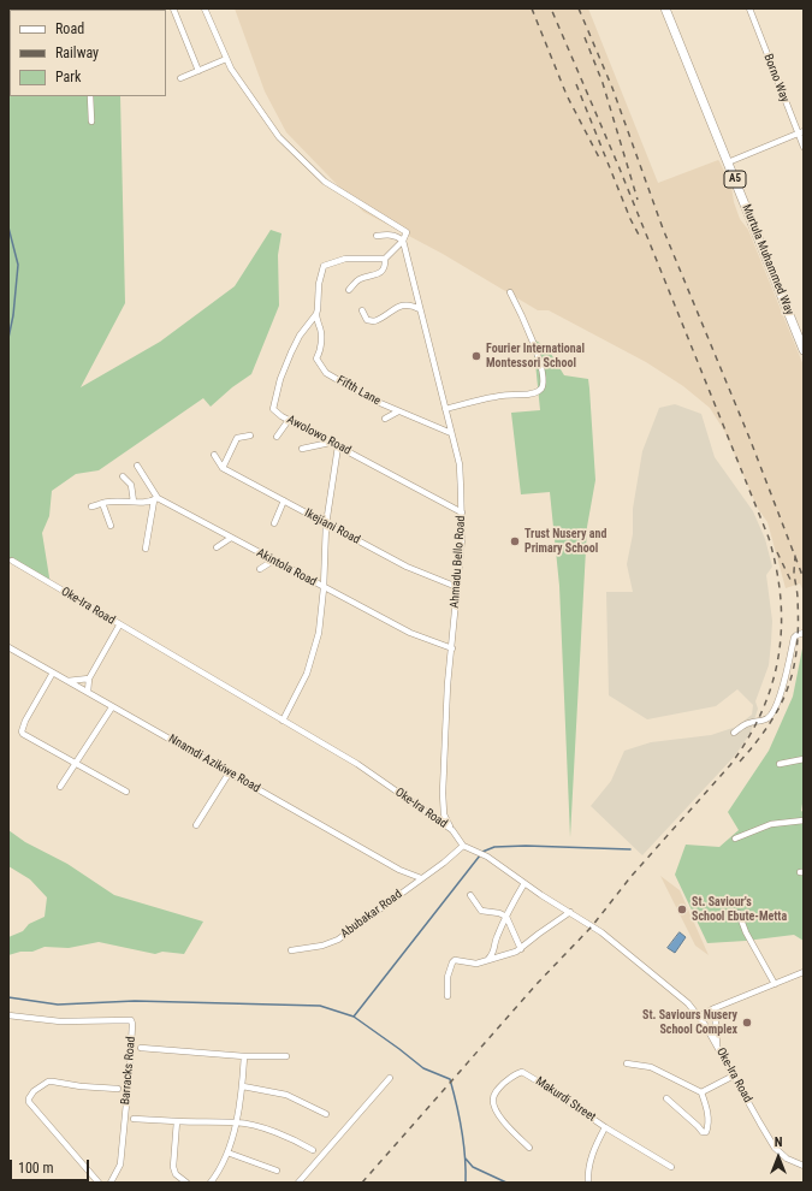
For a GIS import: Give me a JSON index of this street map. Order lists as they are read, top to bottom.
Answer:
{
  "streets": {
    "main road": ["A5", "Murtula Muhammed Way"],
    "street": [
      "Borno Way",
      "Fifth Lane",
      "Awolowo Road",
      "Ikejiani Road",
      "Ahmadu Bello Road",
      "Akintola Road",
      "Oke-Ira Road",
      "Nnamdi Azikiwe Road",
      "Abubakar Road",
      "Barracks Road",
      "Makurdi Street"
    ]
  },
  "crossings": [
    ["Fifth Lane", "Awolowo Road"],
    ["Fifth Lane", "Ahmadu Bello Road"],
    ["Awolowo Road", "Ahmadu Bello Road"],
    ["Ikejiani Road", "Ahmadu Bello Road"],
    ["Ahmadu Bello Road", "Akintola Road"],
    ["Ahmadu Bello Road", "Oke-Ira Road"],
    ["Nnamdi Azikiwe Road", "Abubakar Road"]
  ],
  "places": [
    "Fourier International Montessori School",
    "Trust Nusery and Primary School",
    "St. Saviour's School Ebute-Metta",
    "St. Saviours Nusery School Complex"
  ],
  "legend": ["Road", "Railway", "Park"],
  "scale_bar": "100 m",
  "north": "top"
}
